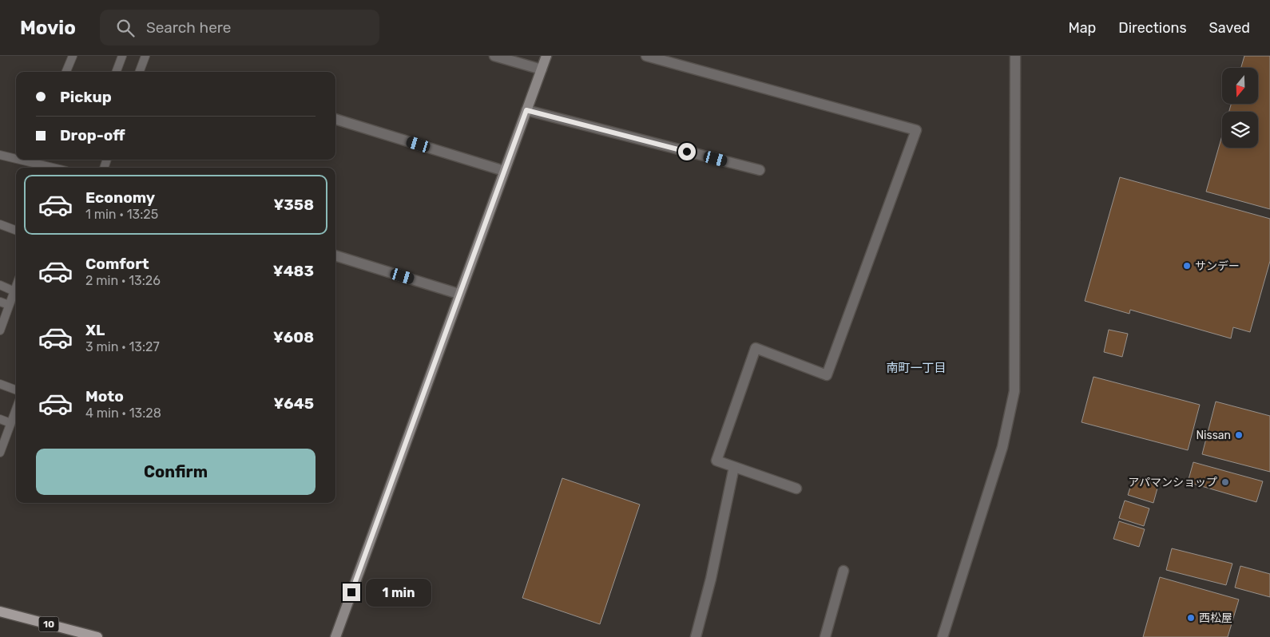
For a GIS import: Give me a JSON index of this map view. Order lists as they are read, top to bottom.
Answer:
{
  "streets": {
    "main road": ["10"]
  },
  "districts": ["南町一丁目"],
  "places": [
    "サンデー",
    "Nissan",
    "アパマンショップ",
    "西松屋"
  ],
  "north": "bottom",
  "page": {
    "header": "Movio",
    "search": "Search here",
    "nav": ["Map", "Directions", "Saved"],
    "banner": ["Pickup", "Drop-off"],
    "list": [
      {
        "name": "Economy",
        "note": "1 min · 13:25",
        "value": "¥358"
      },
      {
        "name": "Comfort",
        "note": "2 min · 13:26",
        "value": "¥483"
      },
      {
        "name": "XL",
        "note": "3 min · 13:27",
        "value": "¥608"
      },
      {
        "name": "Moto",
        "note": "4 min · 13:28",
        "value": "¥645"
      }
    ],
    "buttons": "Confirm",
    "bubble": "1 min"
  }
}
